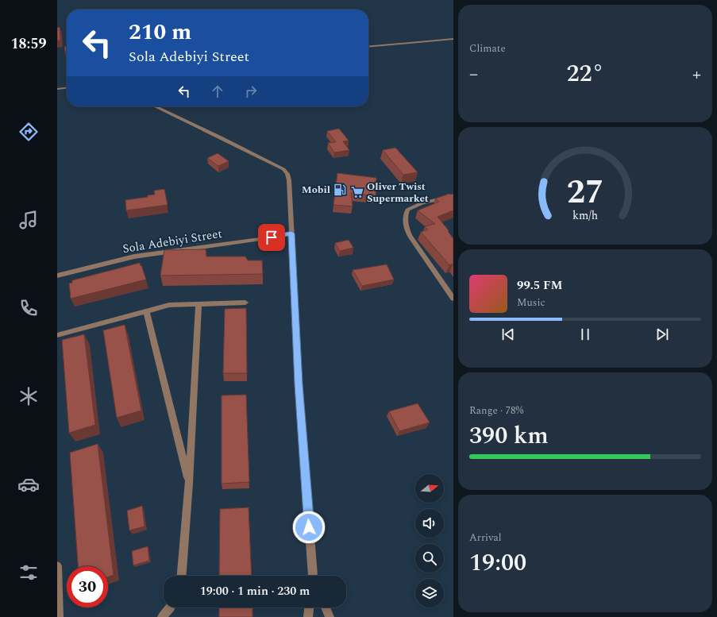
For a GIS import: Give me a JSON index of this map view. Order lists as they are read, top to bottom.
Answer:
{
  "streets": {
    "street": ["Sola Adebiyi Street"]
  },
  "places": {
    "fuel station": ["Mobil"],
    "supermarket": ["Oliver Twist Supermarket"]
  },
  "north": "right",
  "page": {
    "tabs": "18:59",
    "tile": [
      "Climate",
      ["Range · 78%", "390 km"],
      ["Arrival", "19:00"]
    ],
    "turn": ["210 m", "Sola Adebiyi Street"],
    "heat": ["−", "22°", "+"],
    "song": ["99.5 FM", "Music"],
    "limit": "30",
    "trip": "19:00 · 1 min · 230 m",
    "gauge": ["27", "km/h"]
  }
}
